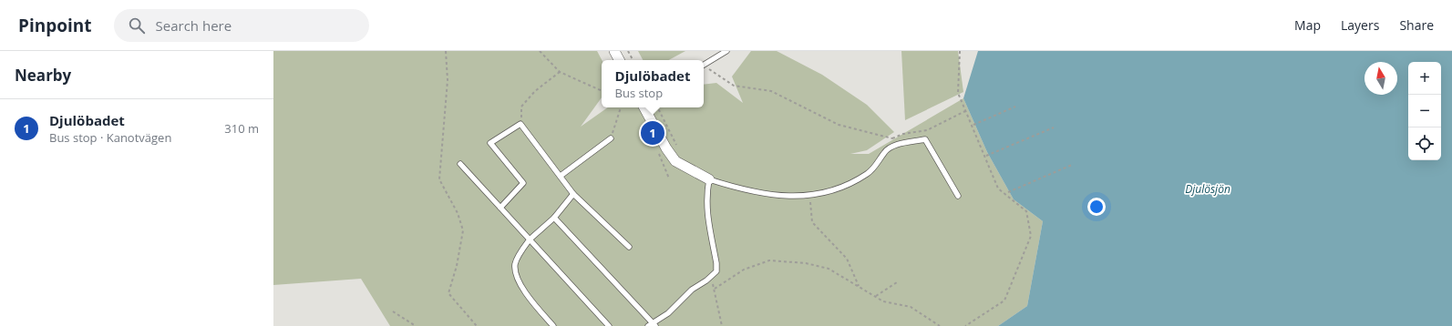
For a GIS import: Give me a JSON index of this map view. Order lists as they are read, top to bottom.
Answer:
{
  "water": ["Djulösjön"],
  "north": "top",
  "page": {
    "header": "Pinpoint",
    "search": "Search here",
    "nav": ["Map", "Layers", "Share"],
    "heading": "Nearby",
    "popup": ["Djulöbadet", "Bus stop"],
    "map_buttons": ["+", "−"],
    "list": [
      {
        "mark": "1",
        "name": "Djulöbadet",
        "note": "Bus stop · Kanotvägen",
        "value": "310 m"
      }
    ],
    "pins": "1"
  }
}
